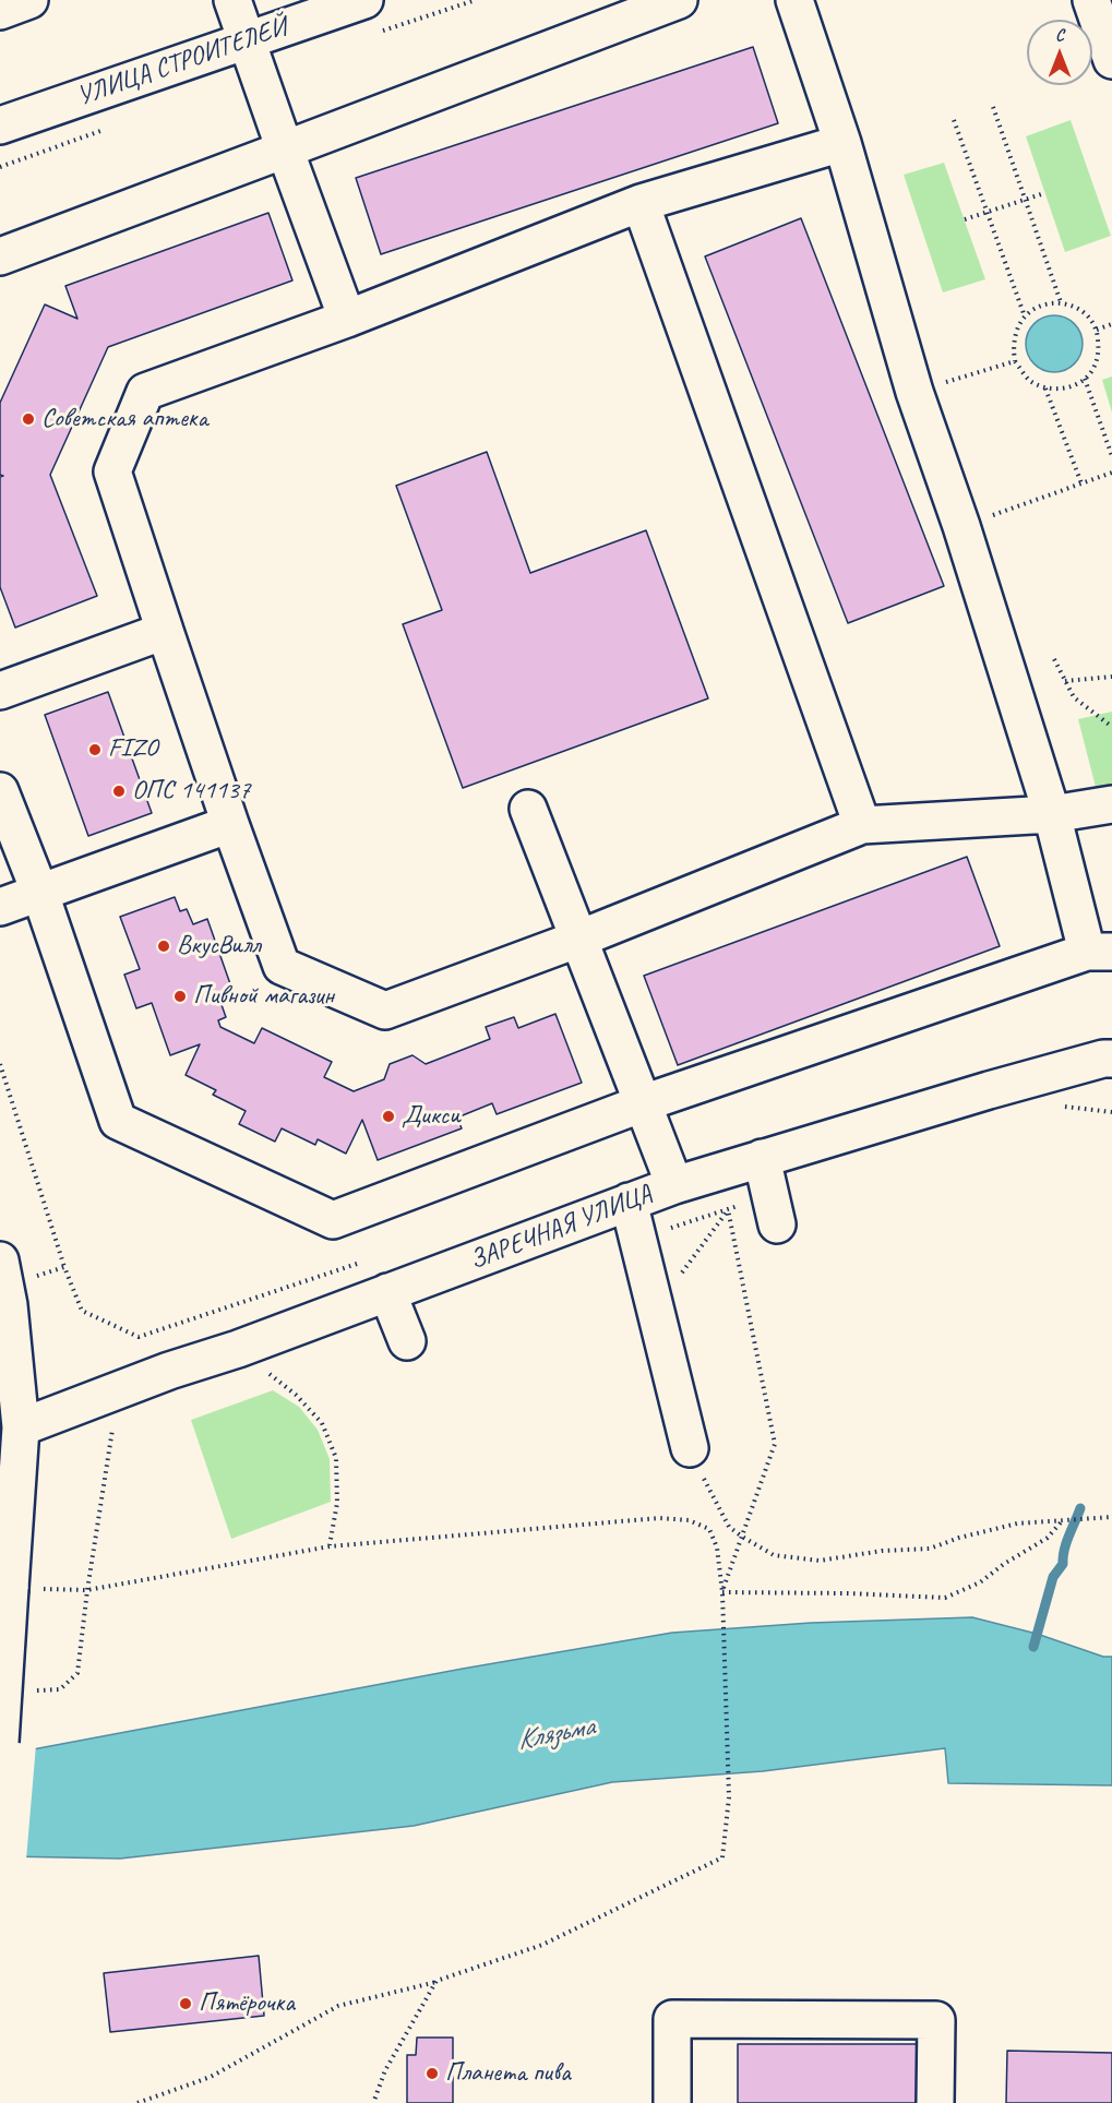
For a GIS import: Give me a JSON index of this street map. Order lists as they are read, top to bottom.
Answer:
{
  "streets": {
    "street": ["УЛИЦА СТРОИТЕЛЕЙ", "ЗАРЕЧНАЯ УЛИЦА"]
  },
  "water": ["Клязьма"],
  "places": [
    "Советская аптека",
    "FIZO",
    "ОПС 141137",
    "ВкусВилл",
    "Пивной магазин",
    "Дикси",
    "Пятёрочка",
    "Планета пива"
  ],
  "north": "top"
}
